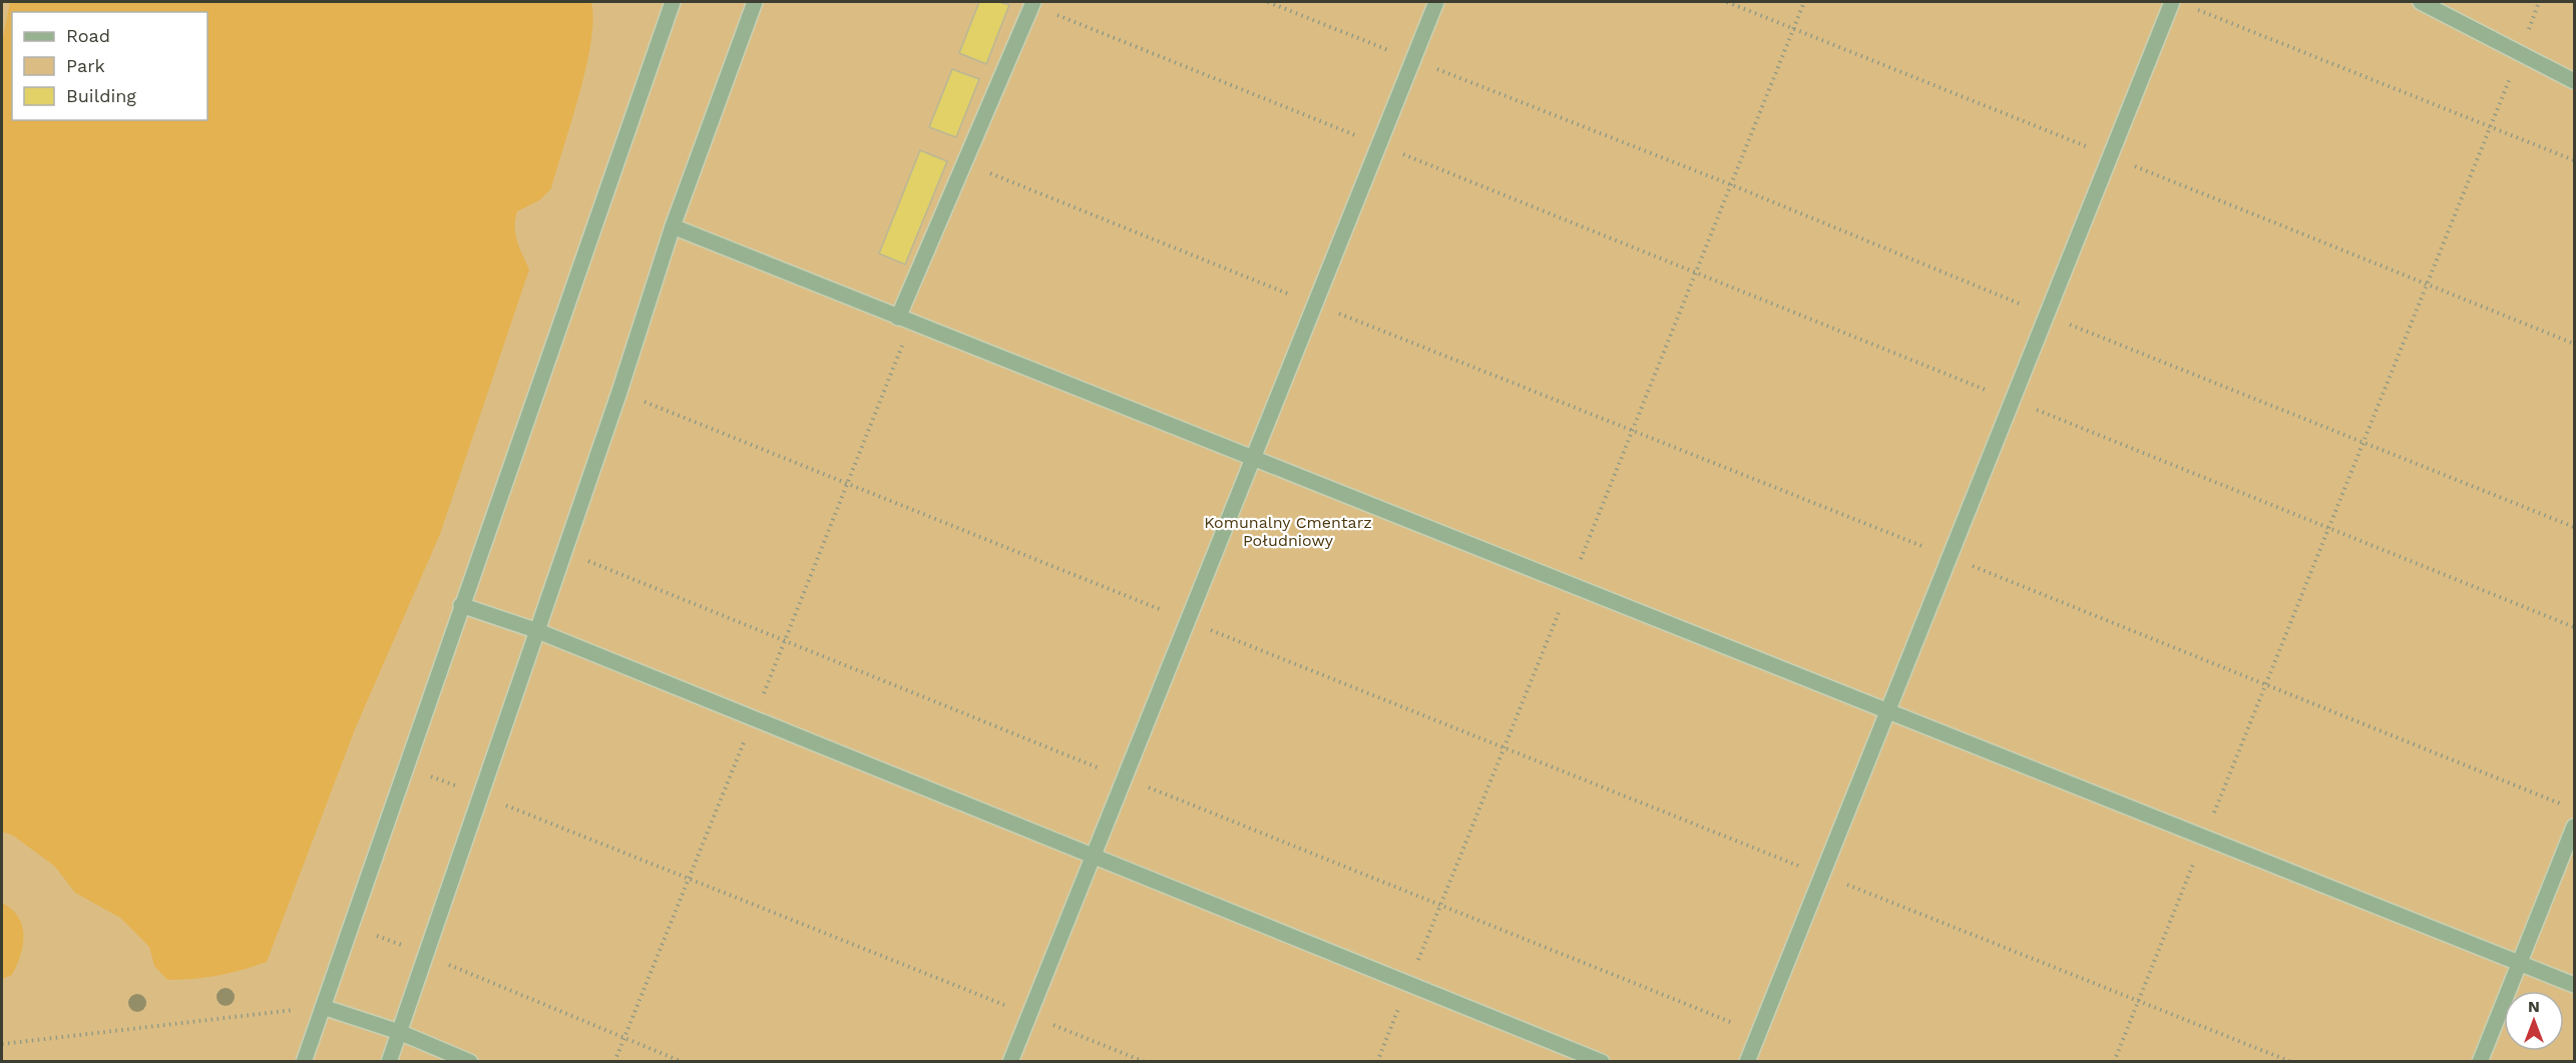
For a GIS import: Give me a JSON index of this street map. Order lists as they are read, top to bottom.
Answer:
{
  "parks": ["Komunalny Cmentarz Południowy"],
  "legend": ["Road", "Park", "Building"],
  "north": "top"
}
